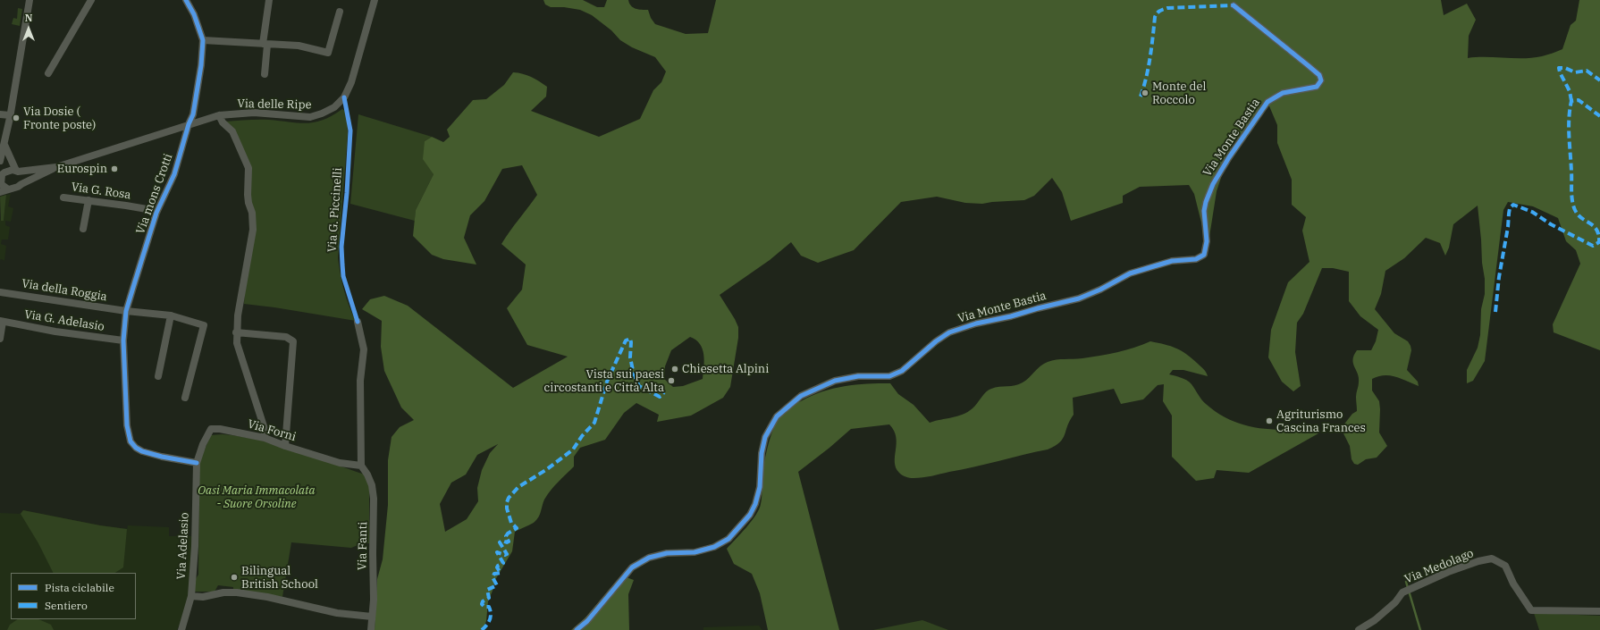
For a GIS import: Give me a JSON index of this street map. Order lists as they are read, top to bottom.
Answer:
{
  "streets": {
    "street": [
      "Via delle Ripe",
      "Via Monte Bastia",
      "Via G. Rosa",
      "Via mons Crotti",
      "Via della Roggia",
      "Via G. Adelasio",
      "Via Forni",
      "Via Adelasio",
      "Via Fanti",
      "Via Medolago"
    ],
    "cycle path": ["Via G. Piccinelli"]
  },
  "crossings": [
    ["Via delle Ripe", "Via mons Crotti"],
    ["Via G. Rosa", "Via mons Crotti"],
    ["Via mons Crotti", "Via della Roggia"],
    ["Via mons Crotti", "Via G. Adelasio"],
    ["Via mons Crotti", "Via Forni"],
    ["Via mons Crotti", "Via Adelasio"],
    ["Via Forni", "Via Adelasio"],
    ["Via Forni", "Via Fanti"]
  ],
  "parks": ["Oasi Maria Immacolata - Suore Orsoline"],
  "places": [
    "Monte del Roccolo",
    "Via Dosie ( Fronte poste)",
    "Eurospin",
    "Chiesetta Alpini",
    "Vista sui paesi circostanti e Città Alta",
    "Agriturismo Cascina Frances",
    "Bilingual British School"
  ],
  "legend": ["Pista ciclabile", "Sentiero"],
  "north": "top"
}
